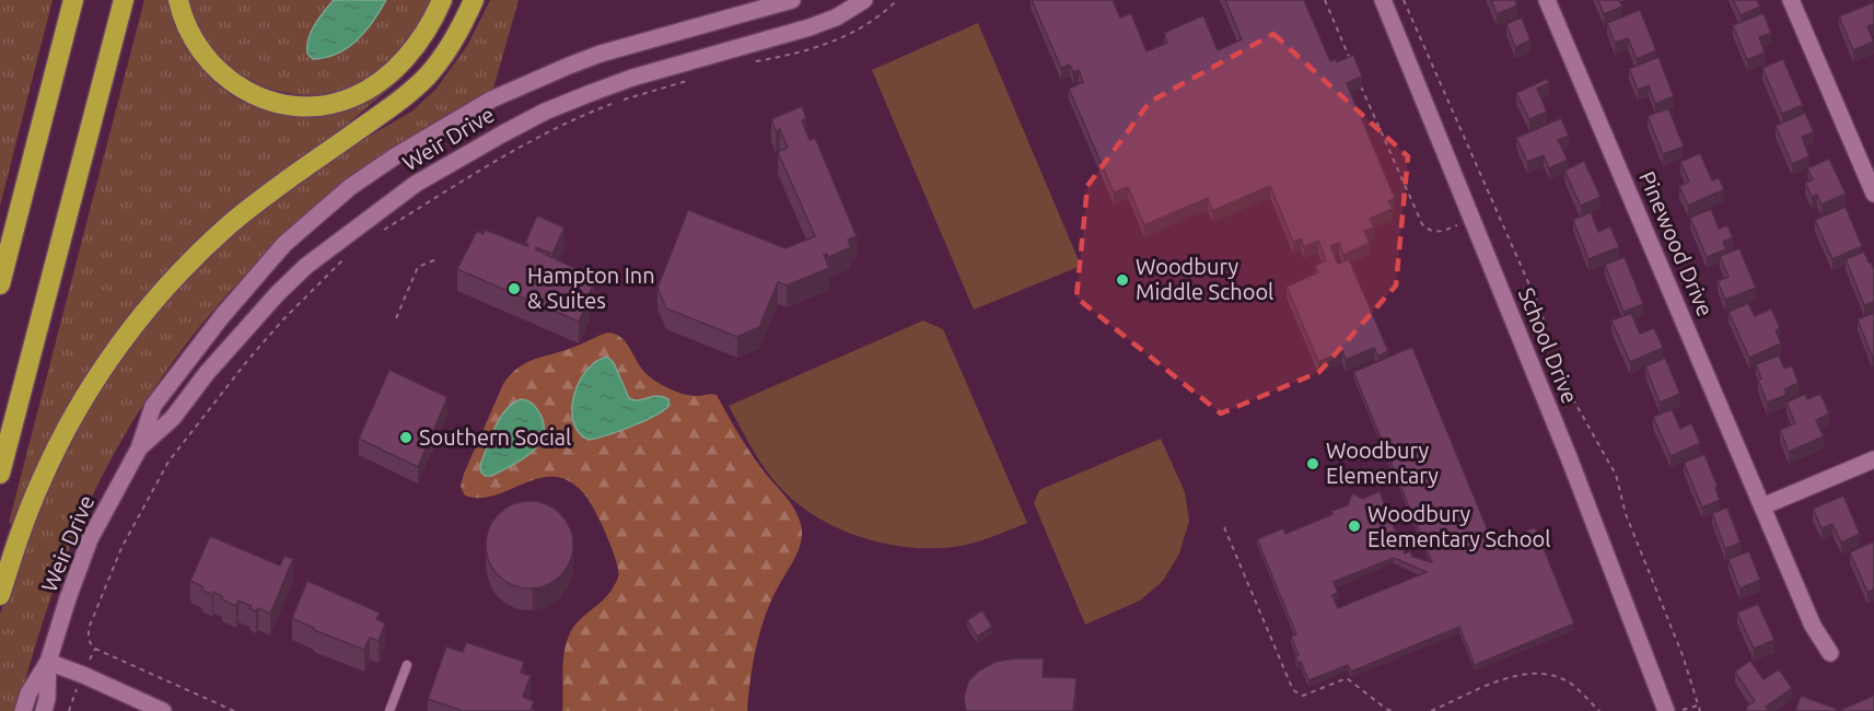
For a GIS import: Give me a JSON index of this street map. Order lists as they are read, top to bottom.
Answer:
{
  "streets": {
    "street": ["Weir Drive", "Pinewood Drive", "School Drive"]
  },
  "places": [
    "Woodbury Middle School",
    "Hampton Inn & Suites",
    "Southern Social",
    "Woodbury Elementary",
    "Woodbury Elementary School"
  ]
}
